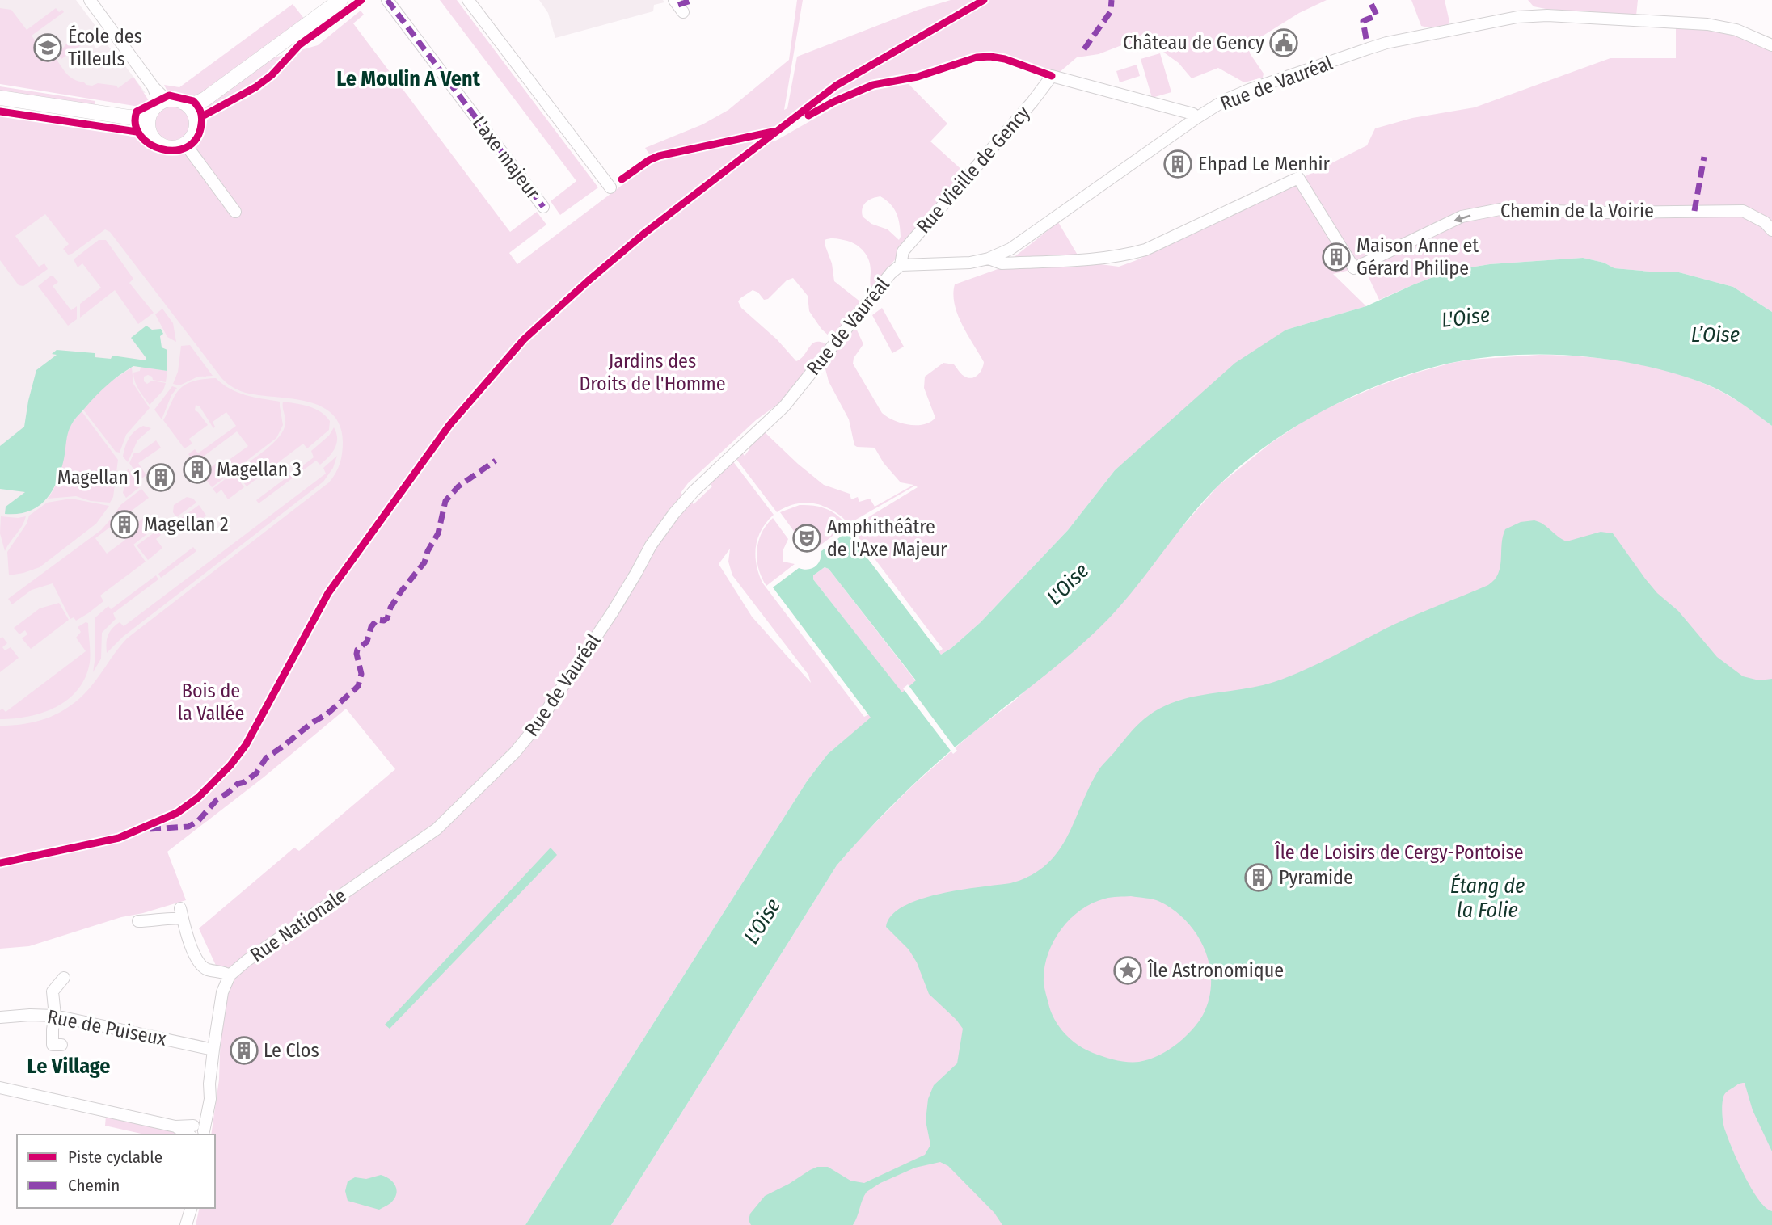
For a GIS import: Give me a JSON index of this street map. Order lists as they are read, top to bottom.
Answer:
{
  "streets": {
    "street": [
      "Rue de Vauréal",
      "L'axe majeur",
      "Rue Vieille de Gency",
      "Chemin de la Voirie",
      "Rue Nationale",
      "Rue de Puiseux"
    ]
  },
  "crossings": [
    ["Rue de Vauréal", "Rue Vieille de Gency"],
    ["Rue de Vauréal", "Chemin de la Voirie"],
    ["Rue de Vauréal", "Rue Nationale"],
    ["Rue Nationale", "Rue de Puiseux"]
  ],
  "one_way": ["Chemin de la Voirie"],
  "districts": ["Le Moulin A Vent", "Le Village"],
  "water": ["L'Oise", "L’Oise", "Étang de la Folie"],
  "parks": ["Jardins des Droits de l'Homme", "Bois de la Vallée", "Île de Loisirs de Cergy-Pontoise"],
  "places": {
    "public building": ["Château de Gency"],
    "school or university": ["École des Tilleuls"],
    "building": [
      "Ehpad Le Menhir",
      "Maison Anne et Gérard Philipe",
      "Magellan 3",
      "Magellan 1",
      "Magellan 2",
      "Pyramide",
      "Le Clos"
    ],
    "theatre": ["Amphithéâtre de l'Axe Majeur"],
    "place": ["Île Astronomique"]
  },
  "legend": ["Piste cyclable", "Chemin"]
}
